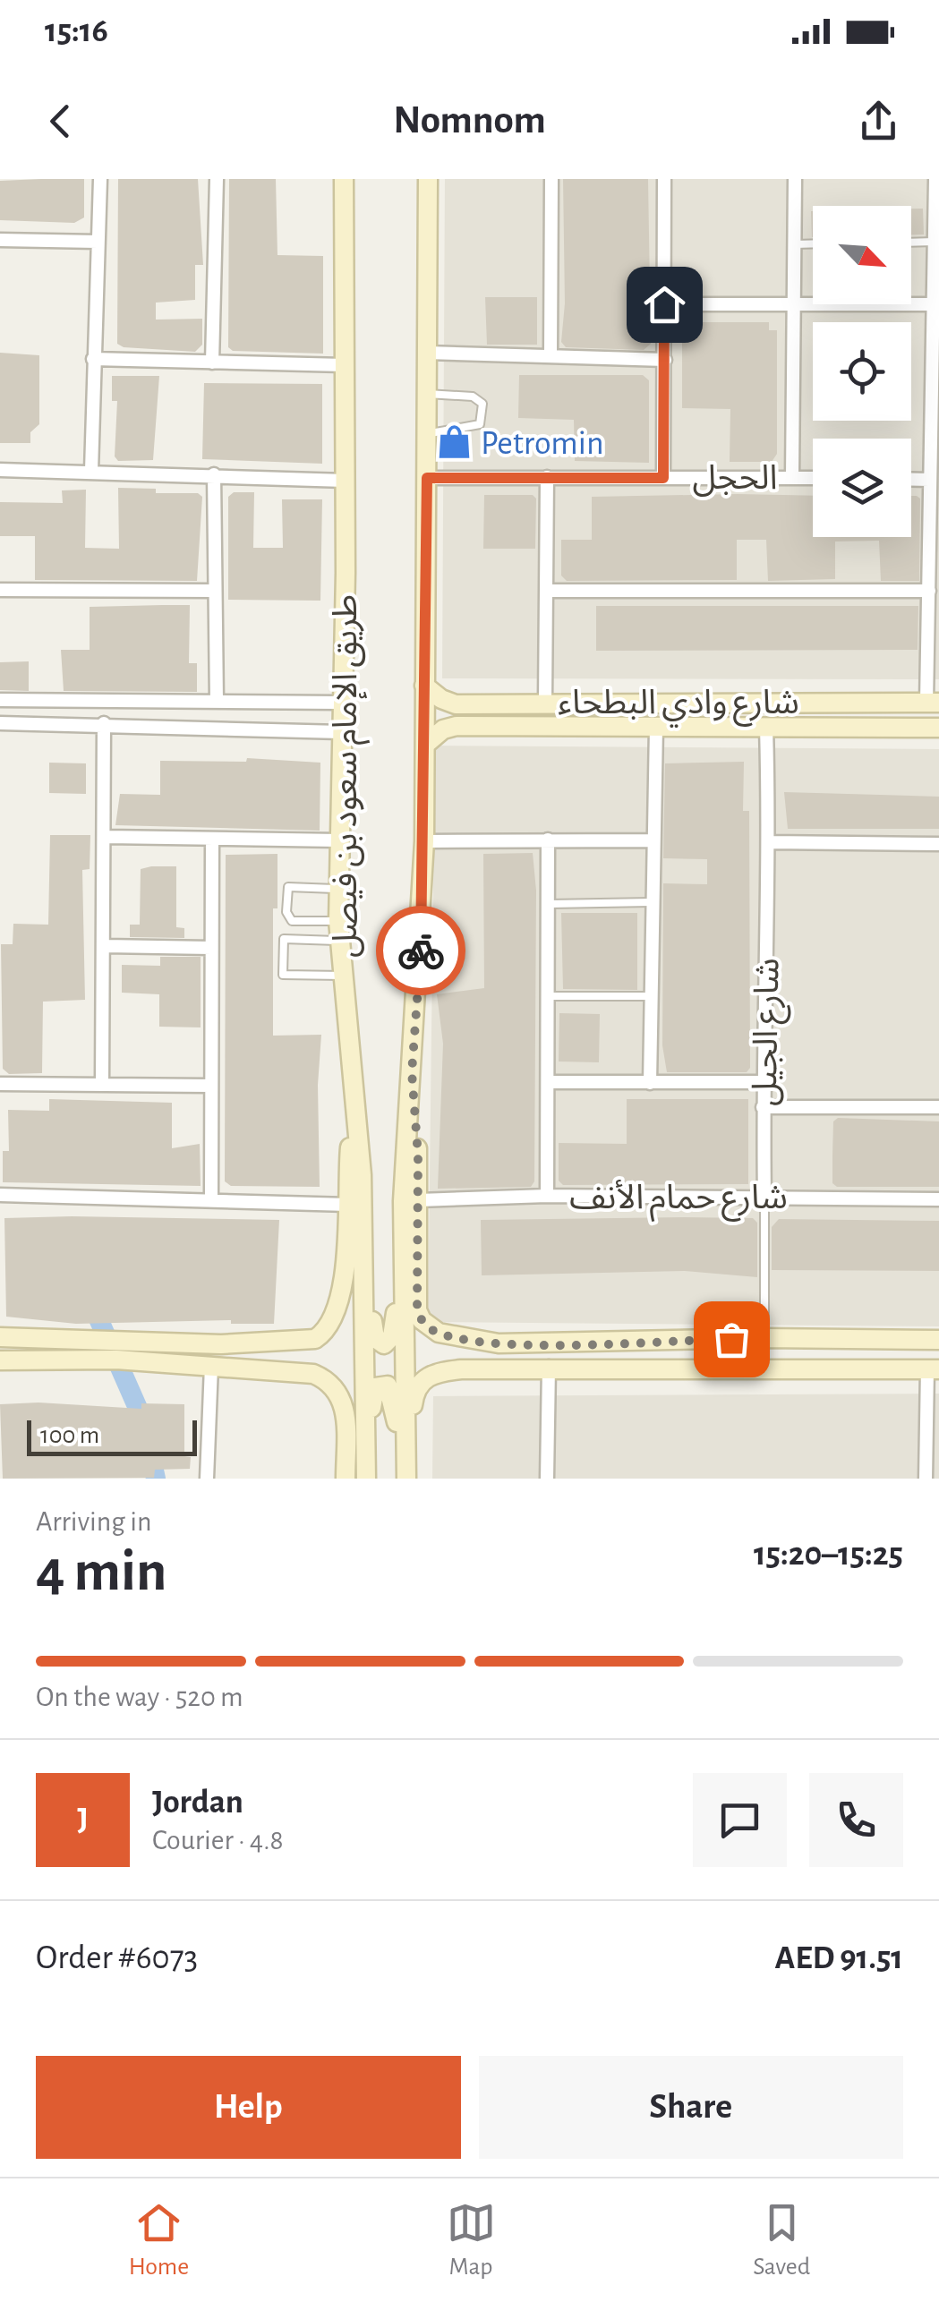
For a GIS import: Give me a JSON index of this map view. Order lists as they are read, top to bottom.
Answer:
{
  "streets": {
    "street": [
      "الحجل",
      "شارع وادي البطحاء",
      "طريق الإمام سعود بن فيصل",
      "شارع الجيل",
      "شارع حمام الأنف"
    ]
  },
  "crossings": [
    ["شارع وادي البطحاء", "شارع الجيل"],
    ["شارع الجيل", "شارع حمام الأنف"]
  ],
  "places": {
    "shop": ["Petromin"]
  },
  "scale_bar": "100 m",
  "north": "bottom right",
  "page": {
    "status": "15:16",
    "header": "Nomnom",
    "scale": "100 m",
    "heading": ["4 min", "Arriving in", "15:20–15:25"],
    "panel": [
      "Jordan",
      "Courier · 4.8",
      "Order #6073",
      "AED 91.51"
    ],
    "bar": "On the way · 520 m",
    "round": "J",
    "buttons": ["Help", "Share"],
    "tabs": ["Home", "Map", "Saved"]
  }
}
